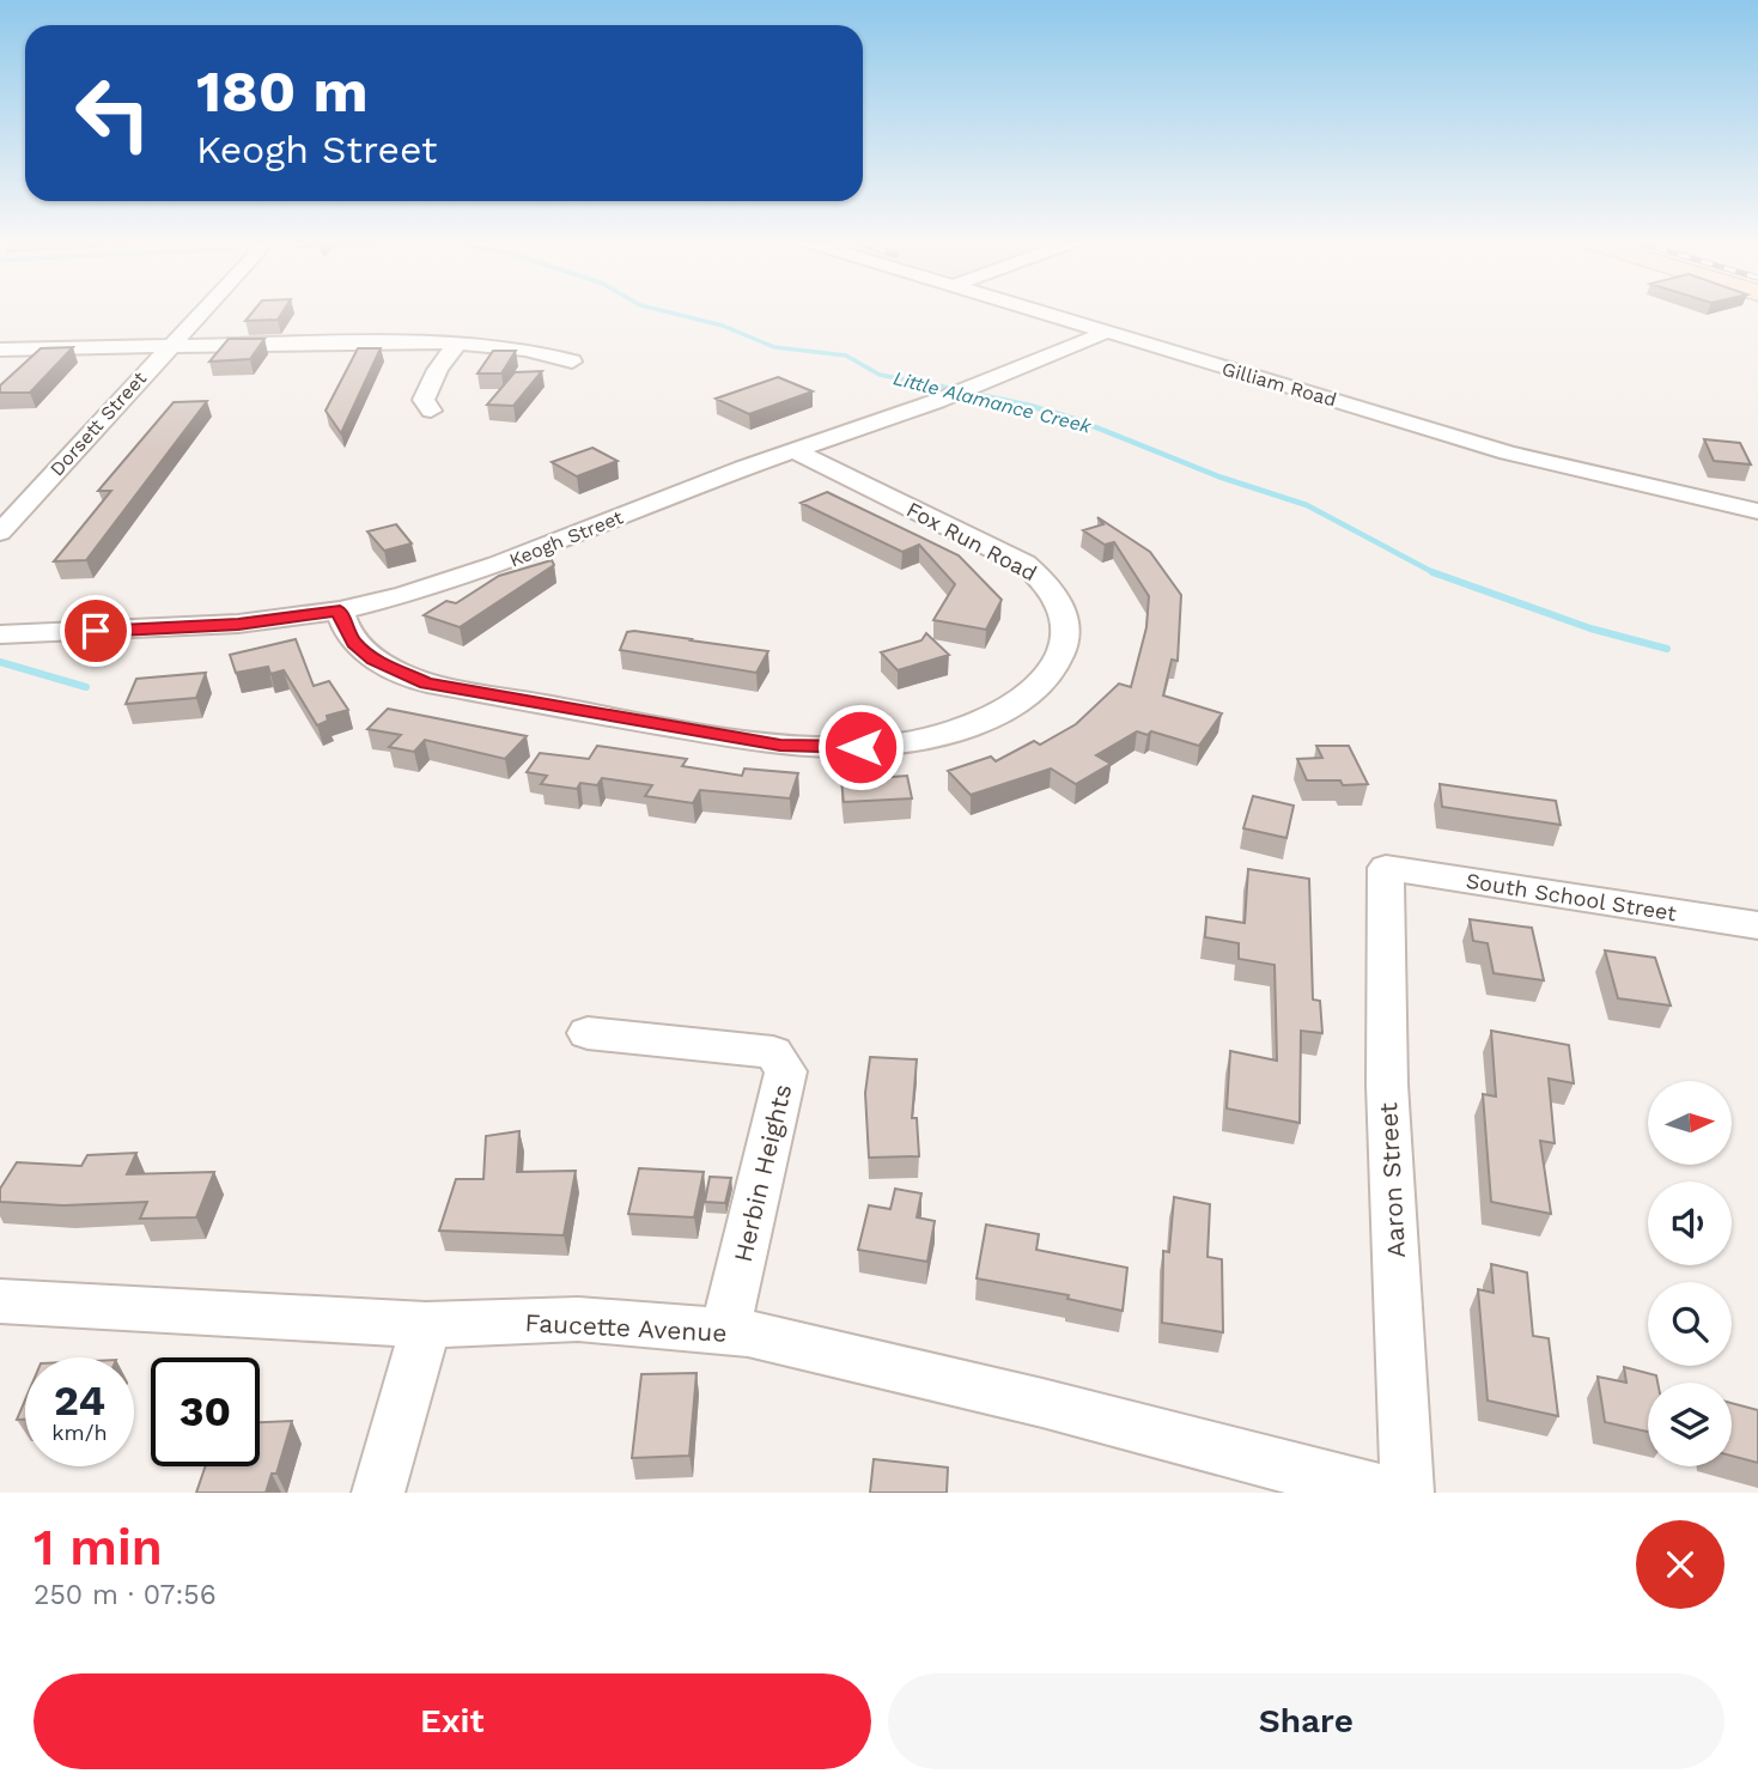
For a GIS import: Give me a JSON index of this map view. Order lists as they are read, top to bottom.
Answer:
{
  "streets": {
    "street": [
      "Gilliam Road",
      "Dorsett Street",
      "Keogh Street",
      "Fox Run Road",
      "South School Street",
      "Herbin Heights",
      "Aaron Street",
      "Faucette Avenue"
    ]
  },
  "crossings": [
    ["Gilliam Road", "Keogh Street"],
    ["Keogh Street", "Fox Run Road"],
    ["South School Street", "Aaron Street"],
    ["Herbin Heights", "Faucette Avenue"]
  ],
  "water": ["Little Alamance Creek"],
  "north": "right",
  "page": {
    "turn": ["180 m", "Keogh Street"],
    "speed": "24 km/h",
    "limit": "30",
    "heading": ["1 min", "250 m · 07:56"],
    "buttons": ["Exit", "Share"]
  }
}
